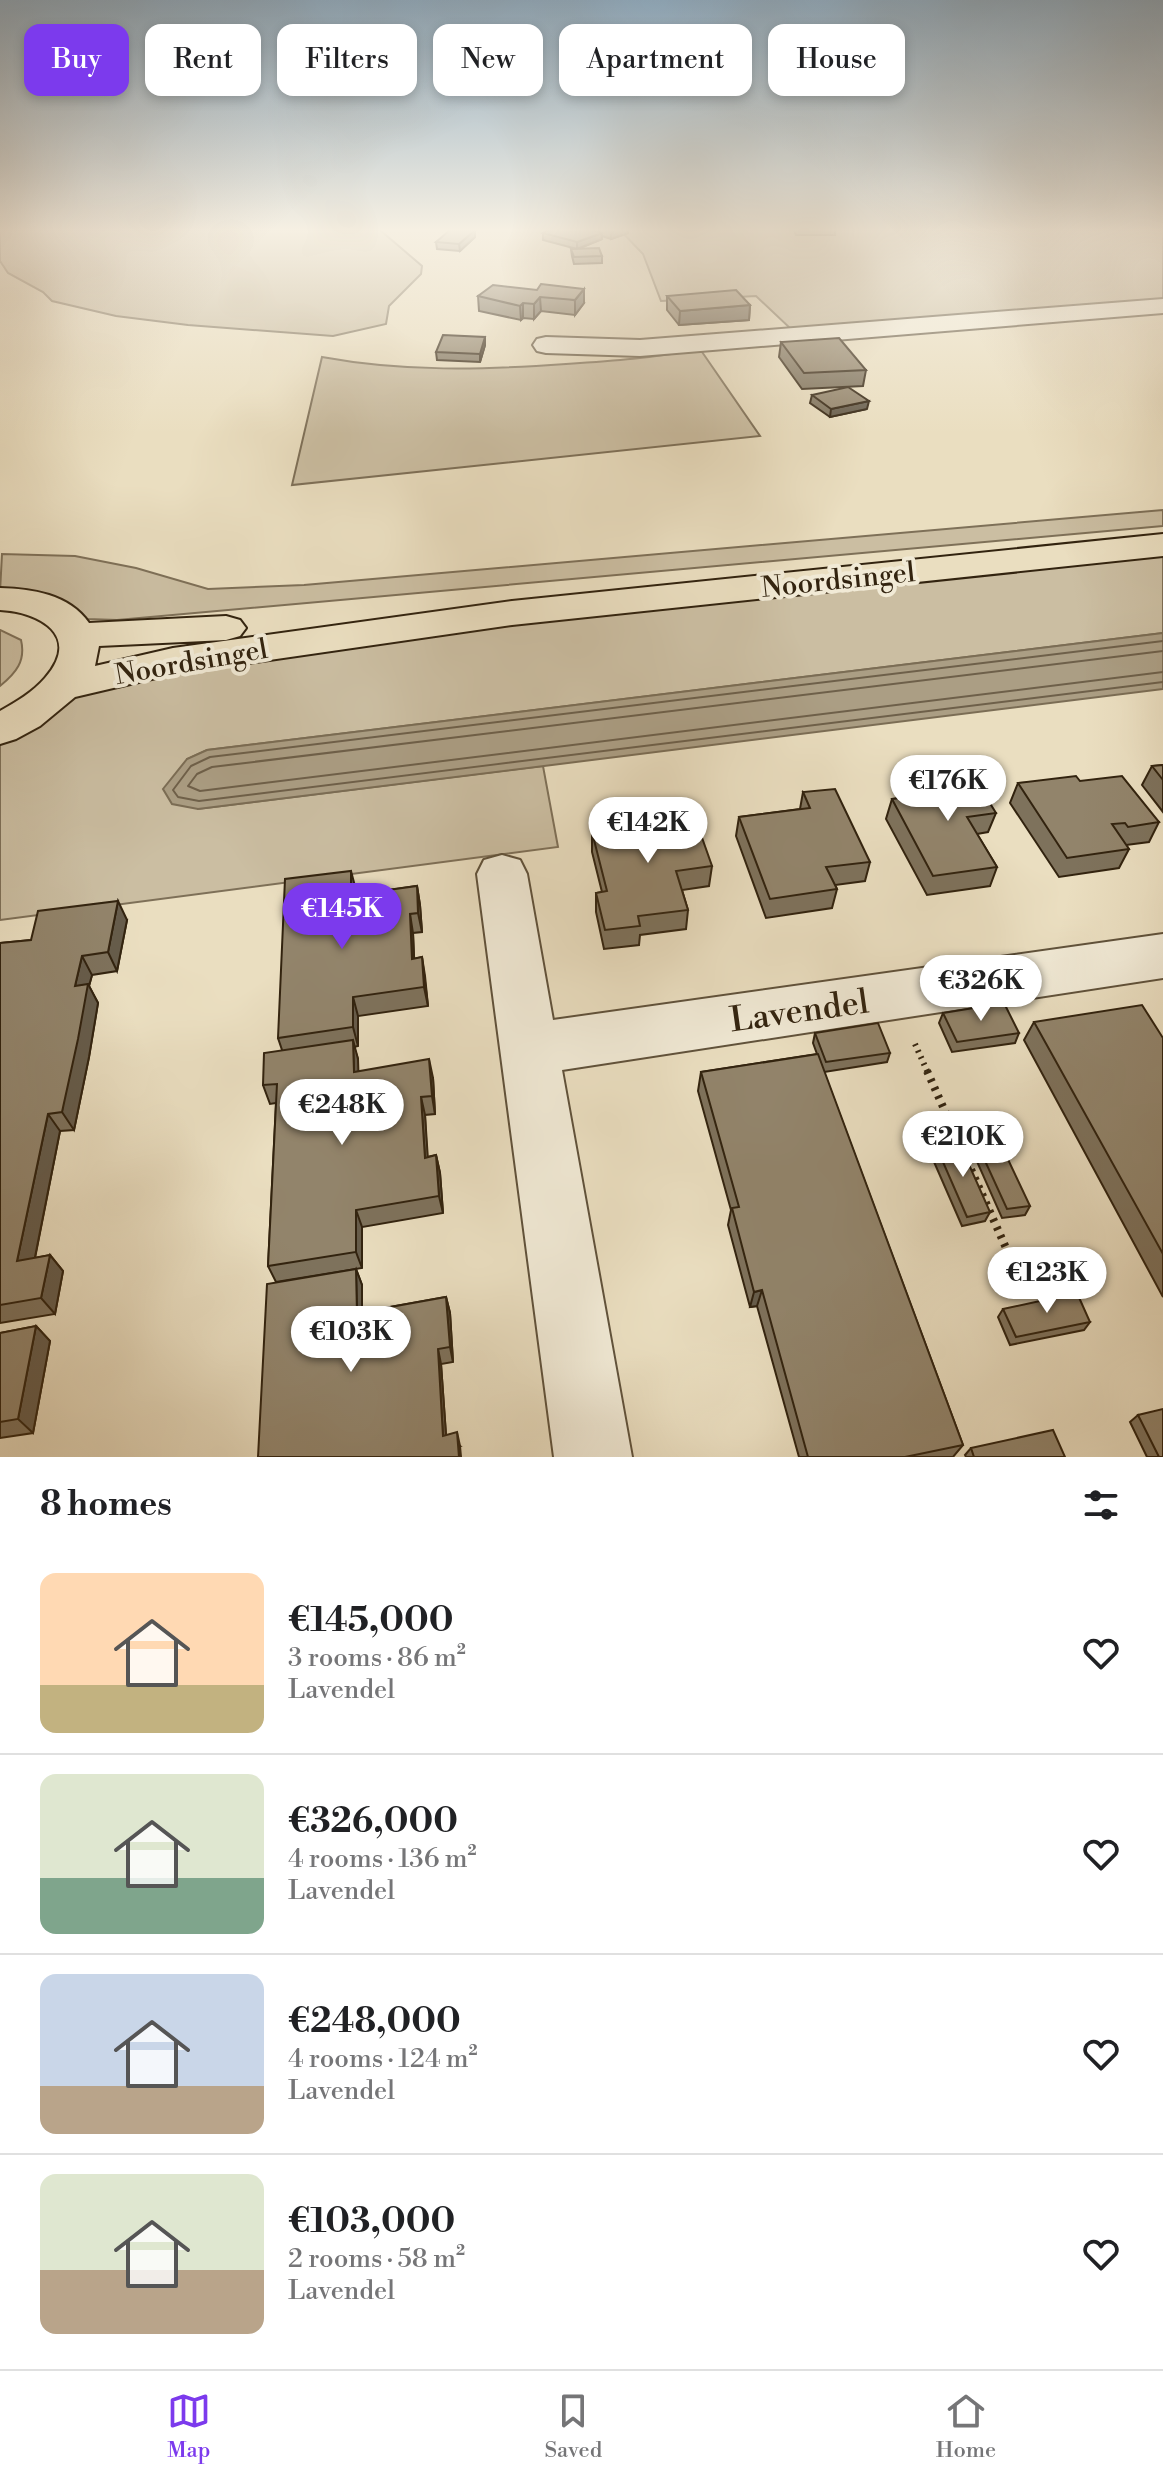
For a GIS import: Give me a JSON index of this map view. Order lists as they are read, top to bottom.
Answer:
{
  "streets": {
    "main road": ["Noordsingel"],
    "street": ["Lavendel"]
  },
  "page": {
    "chip": [
      "Buy",
      "Rent",
      "Filters",
      "New",
      "Apartment",
      "House"
    ],
    "price": [
      "€176K",
      "€142K",
      "€145K",
      "€326K",
      "€248K",
      "€210K",
      "€123K",
      "€103K"
    ],
    "heading": "8 homes",
    "list": [
      {
        "name": "€145,000",
        "note": "3 rooms · 86 m² · Lavendel"
      },
      {
        "name": "€326,000",
        "note": "4 rooms · 136 m² · Lavendel"
      },
      {
        "name": "€248,000",
        "note": "4 rooms · 124 m² · Lavendel"
      },
      {
        "name": "€103,000",
        "note": "2 rooms · 58 m² · Lavendel"
      }
    ],
    "tabs": ["Map", "Saved", "Home"]
  }
}
